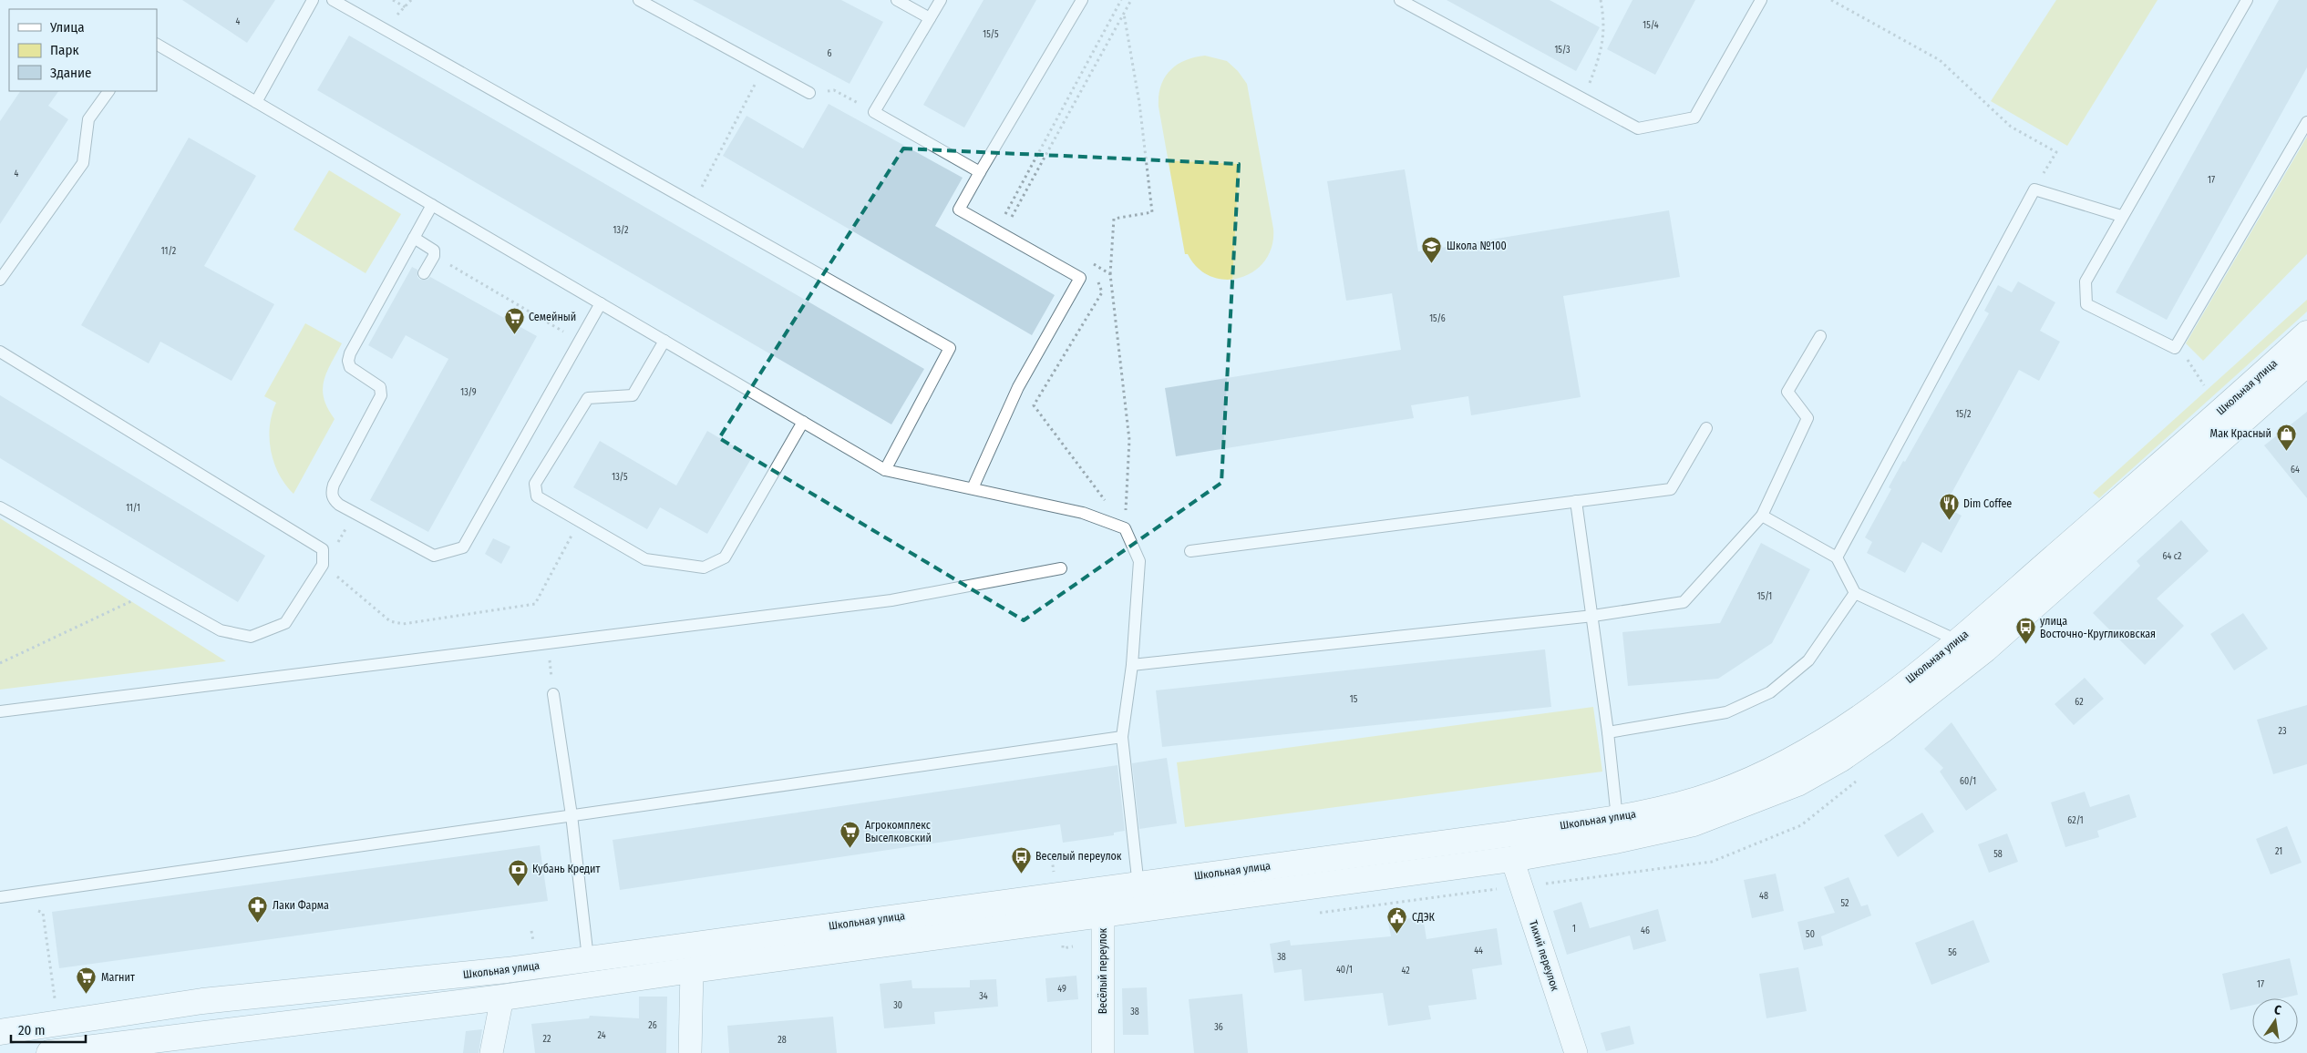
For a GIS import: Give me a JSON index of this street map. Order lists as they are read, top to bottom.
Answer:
{
  "streets": {
    "main road": ["Школьная улица"],
    "street": ["Тихий переулок", "Весёлый переулок"]
  },
  "crossings": [
    ["Школьная улица", "Тихий переулок"],
    ["Школьная улица", "Весёлый переулок"]
  ],
  "places": {
    "school or university": ["Школа №100"],
    "supermarket": ["Семейный", "Агрокомплекс Выселковский", "Магнит"],
    "shop": ["Мак Красный"],
    "restaurant": ["Dim Coffee"],
    "bus stop": ["улица Восточно-Кругликовская", "Веселый переулок"],
    "bank": ["Кубань Кредит"],
    "pharmacy": ["Лаки Фарма"],
    "public building": ["СДЭК"]
  },
  "house_numbers": [
    "4",
    "15/4",
    "15/5",
    "15/3",
    "6",
    "4",
    "17",
    "13/2",
    "11/2",
    "15/6",
    "13/9",
    "15/2",
    "64",
    "13/5",
    "11/1",
    "64 с2",
    "15/1",
    "15",
    "62",
    "23",
    "60/1",
    "62/1",
    "21",
    "58",
    "48",
    "52",
    "1",
    "46",
    "50",
    "44",
    "56",
    "38",
    "40/1",
    "42",
    "17",
    "49",
    "34",
    "30",
    "38",
    "26",
    "36",
    "24",
    "22",
    "28"
  ],
  "legend": ["Улица", "Парк", "Здание"],
  "scale_bar": "20 m",
  "north": "top"
}
